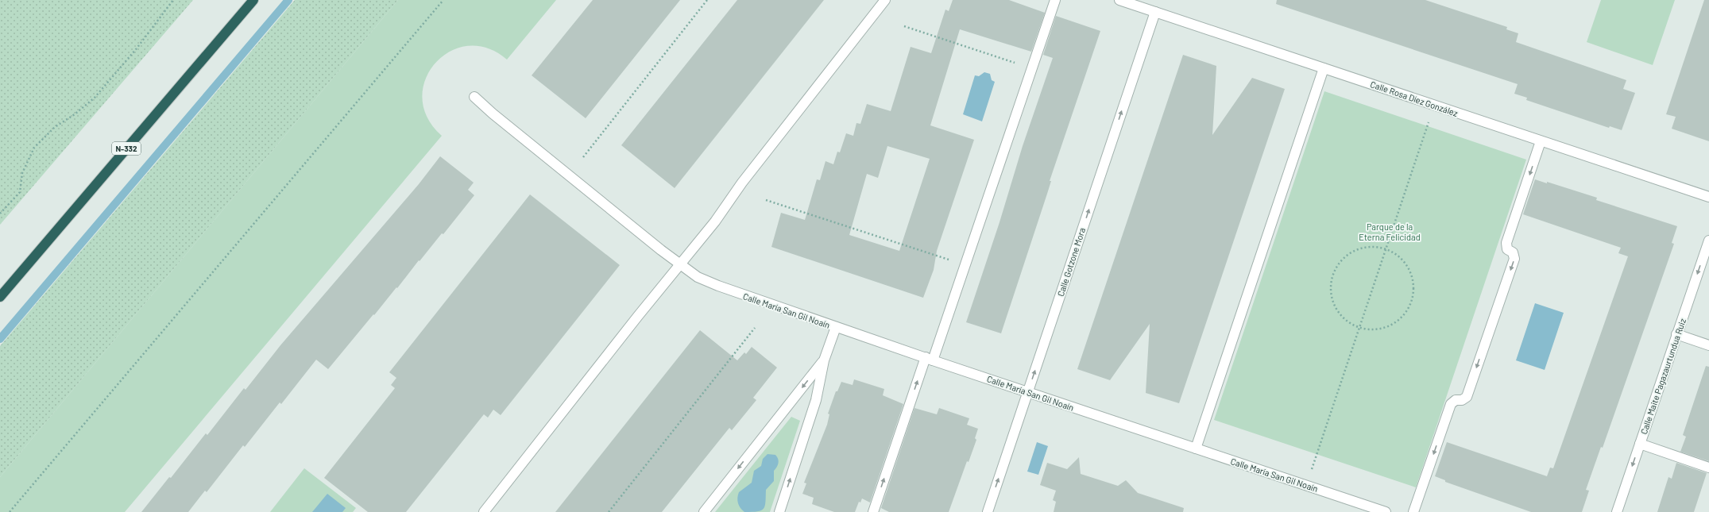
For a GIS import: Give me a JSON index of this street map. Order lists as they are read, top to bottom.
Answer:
{
  "streets": {
    "highway": ["N-332"],
    "street": [
      "Calle Rosa Díez González",
      "Calle Gotzone Mora",
      "Calle María San Gil Noaín",
      "Calle Maite Pagazaurtundua Ruiz"
    ]
  },
  "crossings": [
    ["Calle Rosa Díez González", "Calle Gotzone Mora"],
    ["Calle Gotzone Mora", "Calle María San Gil Noaín"]
  ],
  "one_way": ["Calle Gotzone Mora", "Calle Maite Pagazaurtundua Ruiz"],
  "parks": ["Parque de la Eterna Felicidad"]
}
